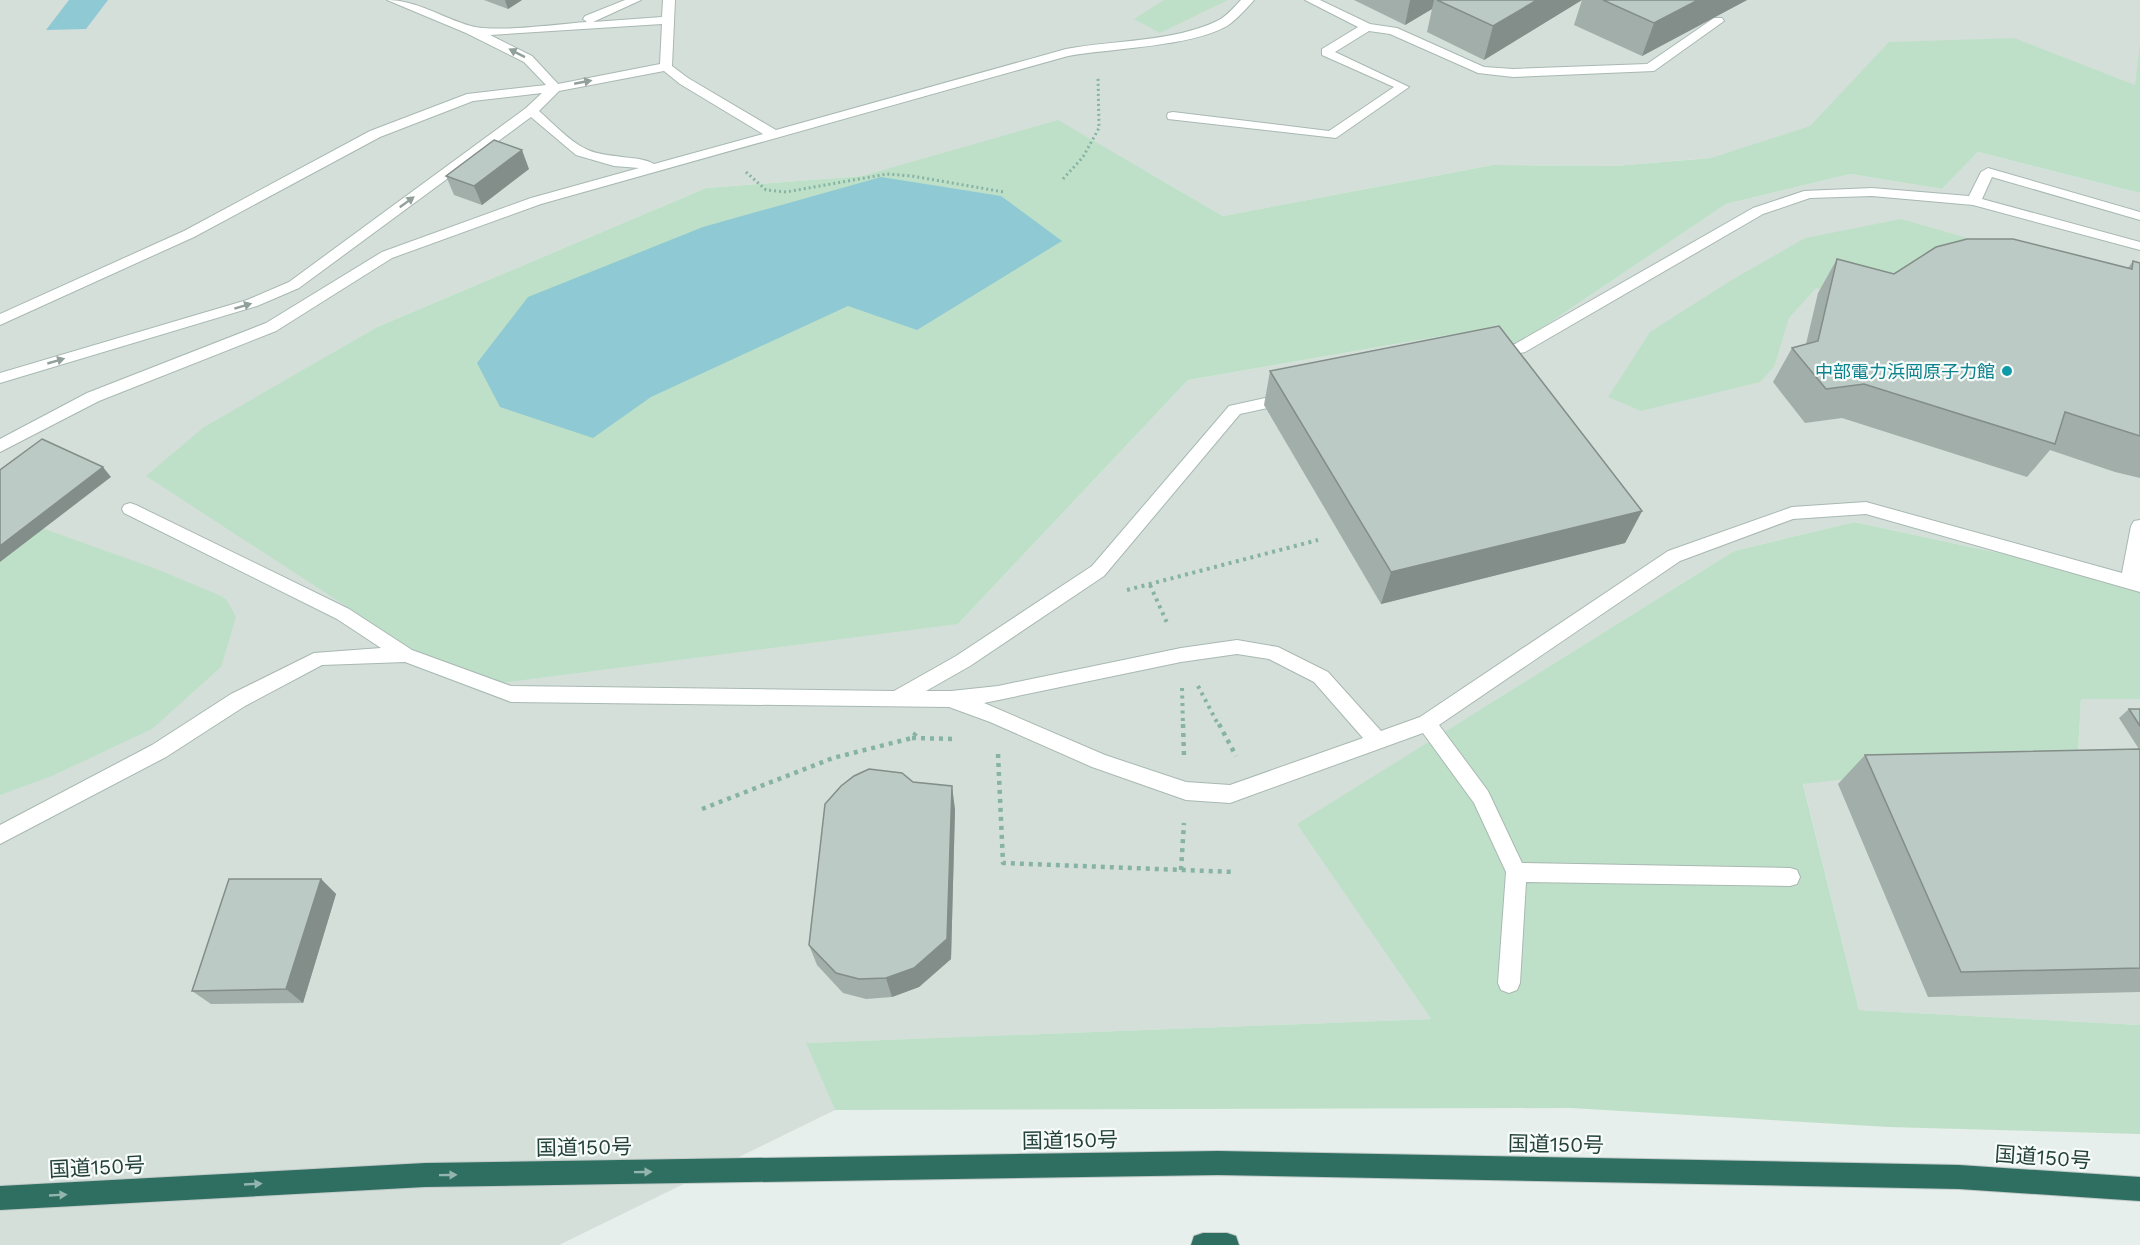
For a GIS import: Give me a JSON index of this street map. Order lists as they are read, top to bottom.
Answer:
{
  "streets": {
    "highway": ["国道150号"]
  },
  "one_way": ["国道150号"],
  "places": ["中部電力浜岡原子力館"]
}
